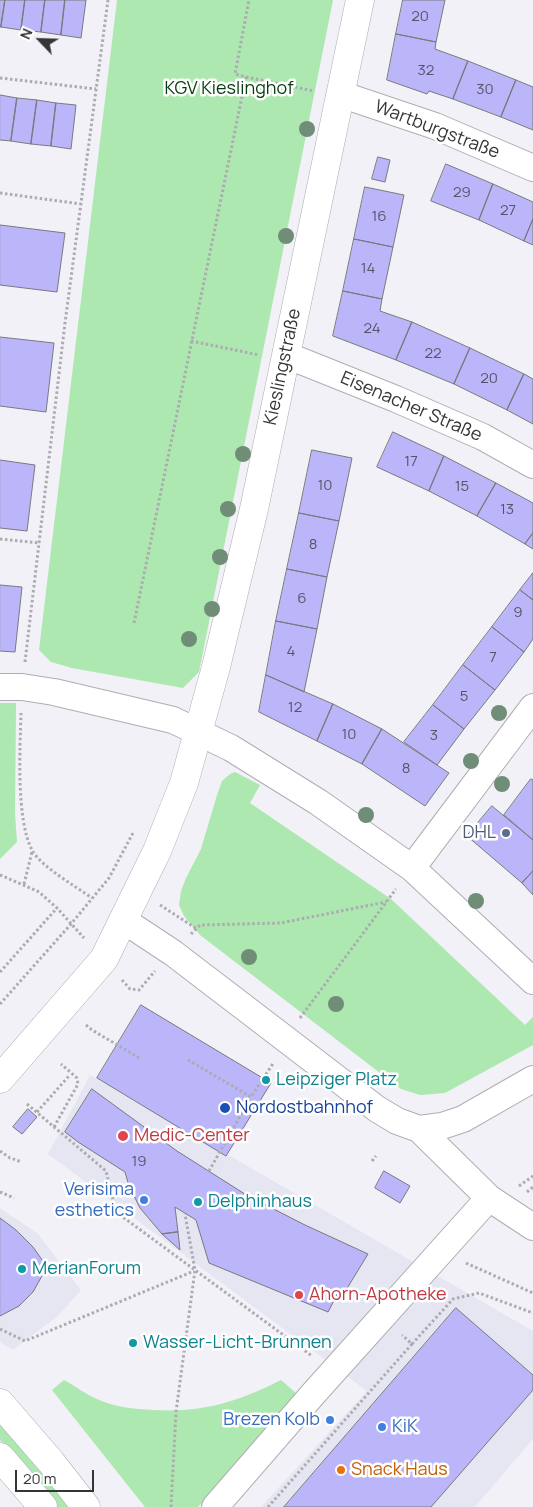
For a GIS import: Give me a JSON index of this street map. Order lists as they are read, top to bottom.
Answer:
{
  "streets": {
    "street": ["Wartburgstraße", "Kieslingstraße", "Eisenacher Straße"]
  },
  "crossings": [
    ["Wartburgstraße", "Kieslingstraße"],
    ["Kieslingstraße", "Eisenacher Straße"]
  ],
  "parks": ["KGV Kieslinghof"],
  "places": [
    "DHL",
    "Leipziger Platz",
    "Nordostbahnhof",
    "Medic-Center",
    "Verisima esthetics",
    "Delphinhaus",
    "MerianForum",
    "Ahorn-Apotheke",
    "Wasser-Licht-Brunnen",
    "Brezen Kolb",
    "KiK",
    "Snack Haus"
  ],
  "house_numbers": [
    "20",
    "32",
    "30",
    "29",
    "27",
    "16",
    "14",
    "24",
    "22",
    "20",
    "17",
    "10",
    "15",
    "13",
    "8",
    "6",
    "9",
    "4",
    "7",
    "5",
    "12",
    "10",
    "3",
    "8",
    "19"
  ],
  "scale_bar": "20 m",
  "north": "top left"
}
